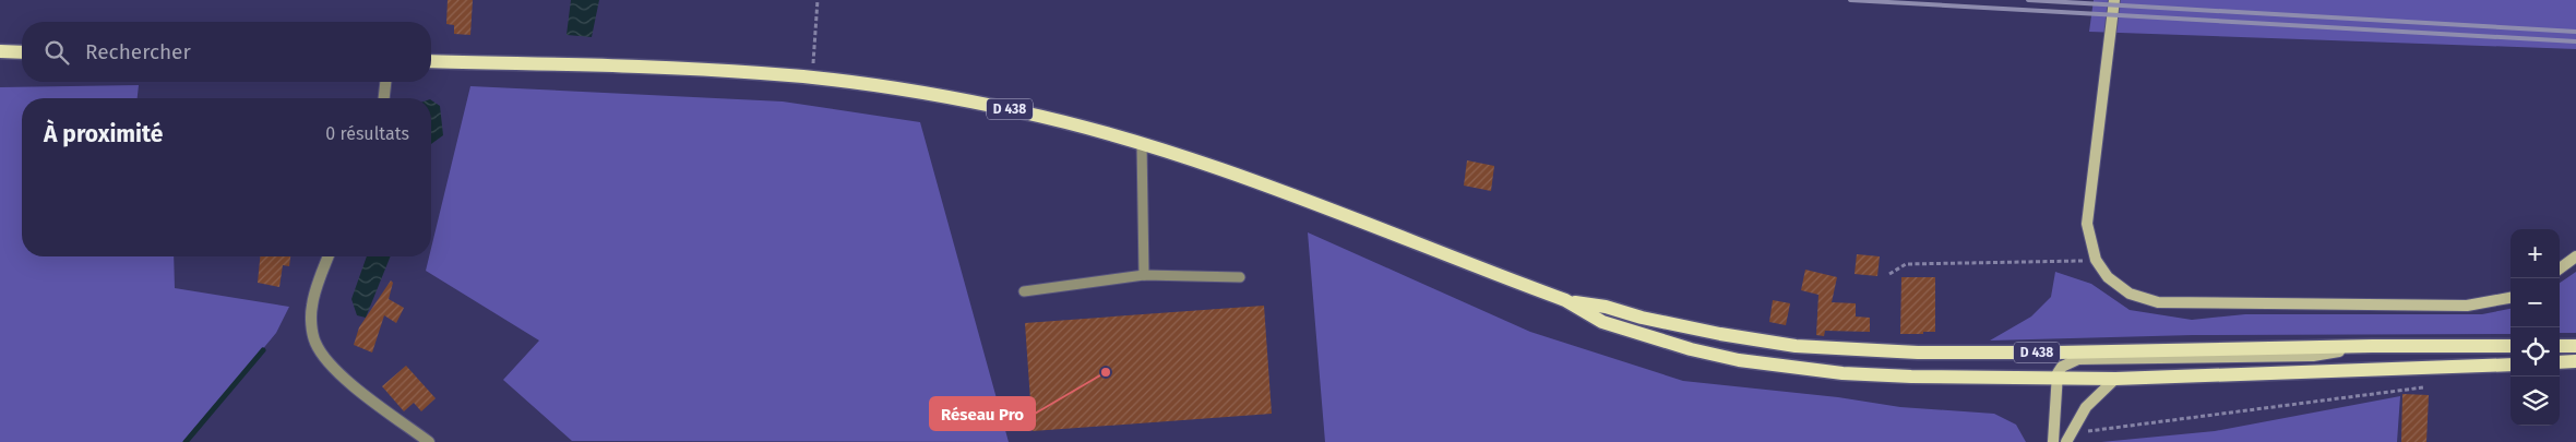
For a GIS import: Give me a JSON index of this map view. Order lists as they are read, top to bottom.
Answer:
{
  "streets": {
    "main road": ["D 438"]
  },
  "places": ["Réseau Pro"],
  "page": {
    "search": "Rechercher",
    "heading": ["À proximité", "0 résultats"],
    "map_buttons": ["+", "−"]
  }
}
